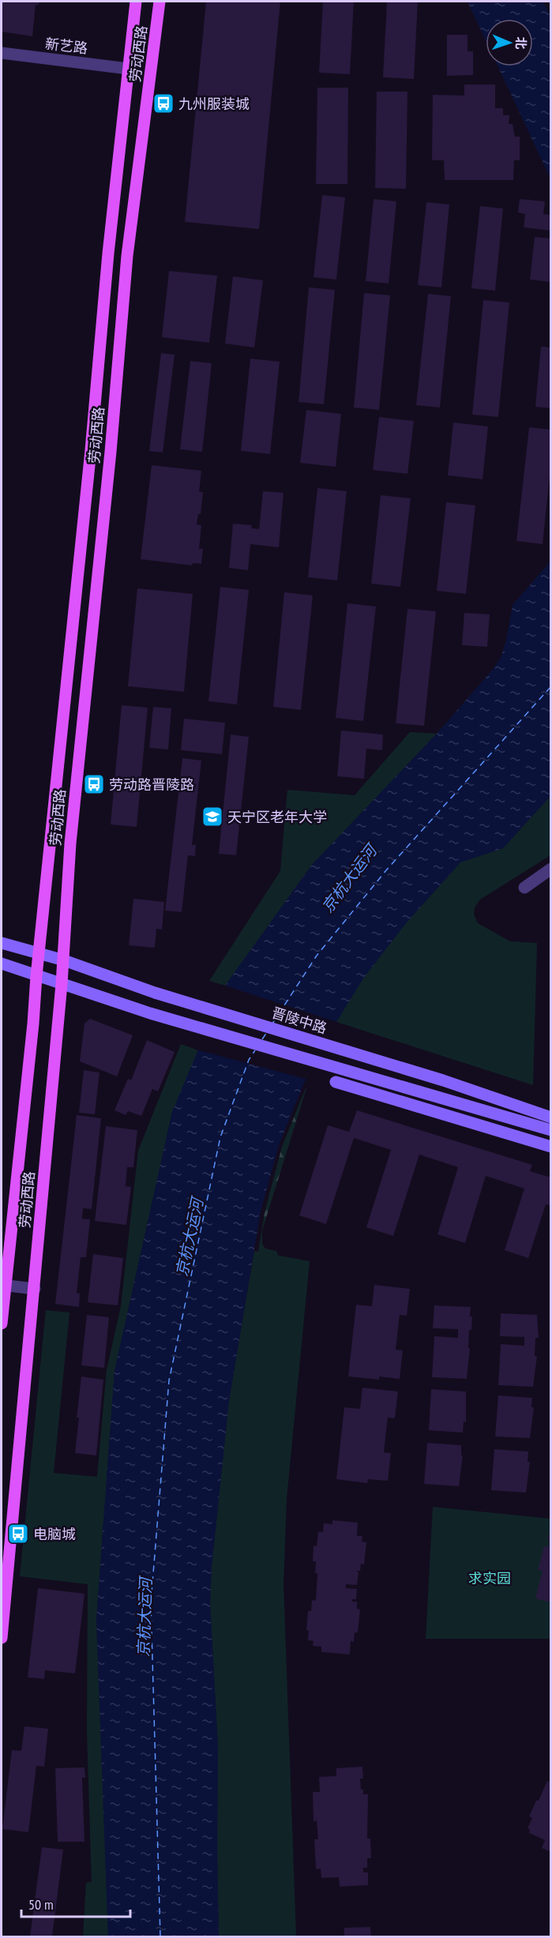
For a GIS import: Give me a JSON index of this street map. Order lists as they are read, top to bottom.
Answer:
{
  "streets": {
    "main road": ["劳动西路", "晋陵中路"],
    "street": ["新艺路"]
  },
  "crossings": [
    ["新艺路", "劳动西路"],
    ["劳动西路", "晋陵中路"]
  ],
  "water": ["京杭大运河"],
  "parks": ["求实园"],
  "places": {
    "bus stop": ["九州服装城", "劳动路晋陵路", "电脑城"],
    "school or university": ["天宁区老年大学"]
  },
  "scale_bar": "50 m",
  "north": "right"
}
